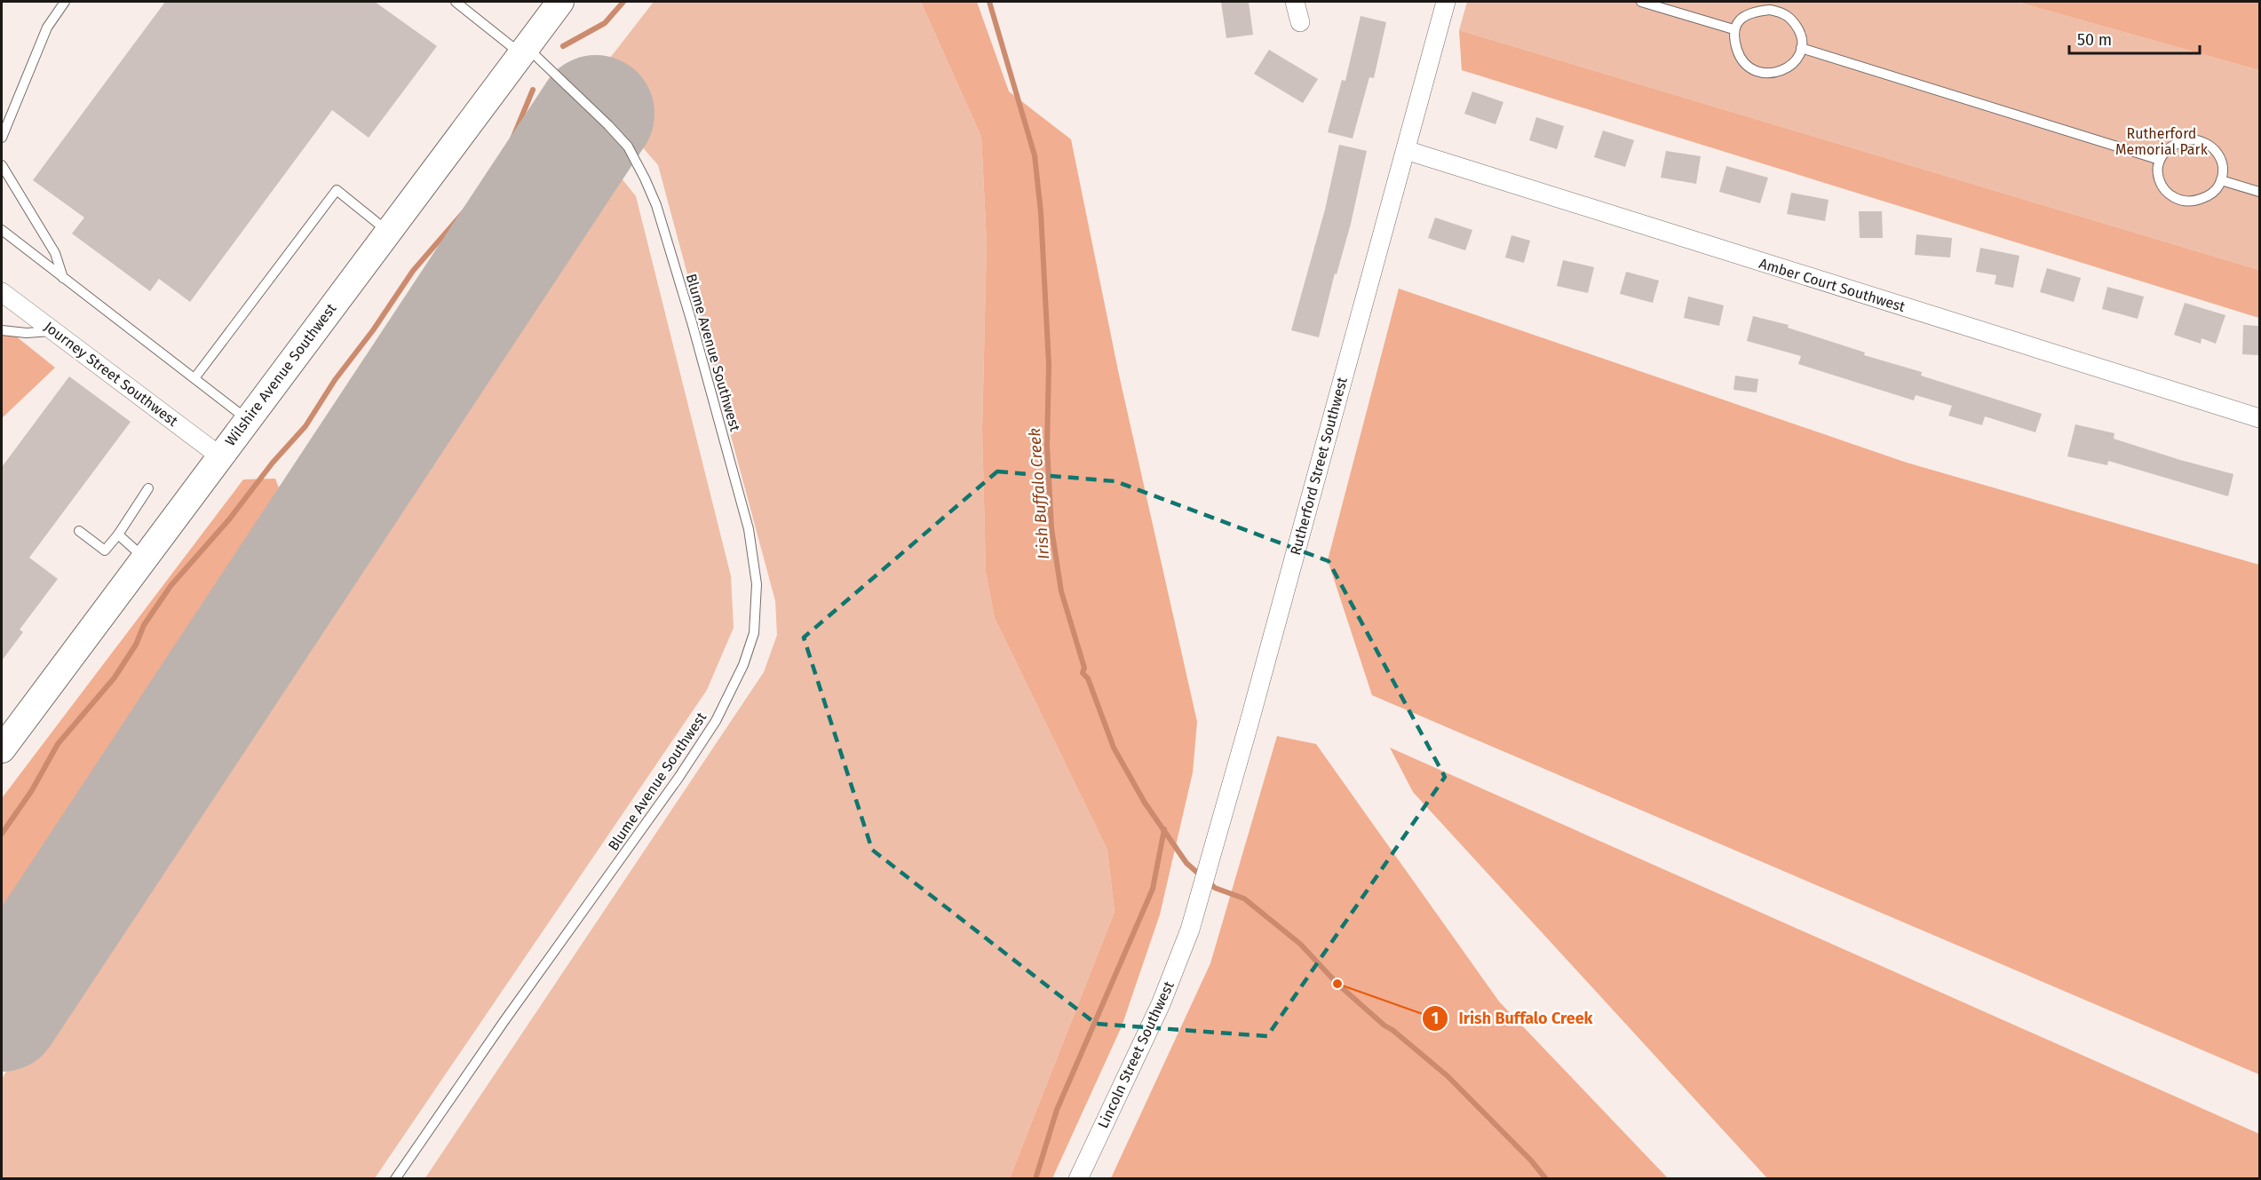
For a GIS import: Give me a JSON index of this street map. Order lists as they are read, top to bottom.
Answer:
{
  "streets": {
    "street": [
      "Amber Court Southwest",
      "Journey Street Southwest",
      "Wilshire Avenue Southwest",
      "Rutherford Street Southwest",
      "Lincoln Street Southwest"
    ],
    "lane": ["Blume Avenue Southwest"]
  },
  "crossings": [
    ["Amber Court Southwest", "Rutherford Street Southwest"],
    ["Blume Avenue Southwest", "Wilshire Avenue Southwest"],
    ["Journey Street Southwest", "Wilshire Avenue Southwest"],
    ["Rutherford Street Southwest", "Lincoln Street Southwest"]
  ],
  "water": ["Irish Buffalo Creek"],
  "parks": ["Rutherford Memorial Park"],
  "places": ["Irish Buffalo Creek"],
  "scale_bar": "50 m"
}
